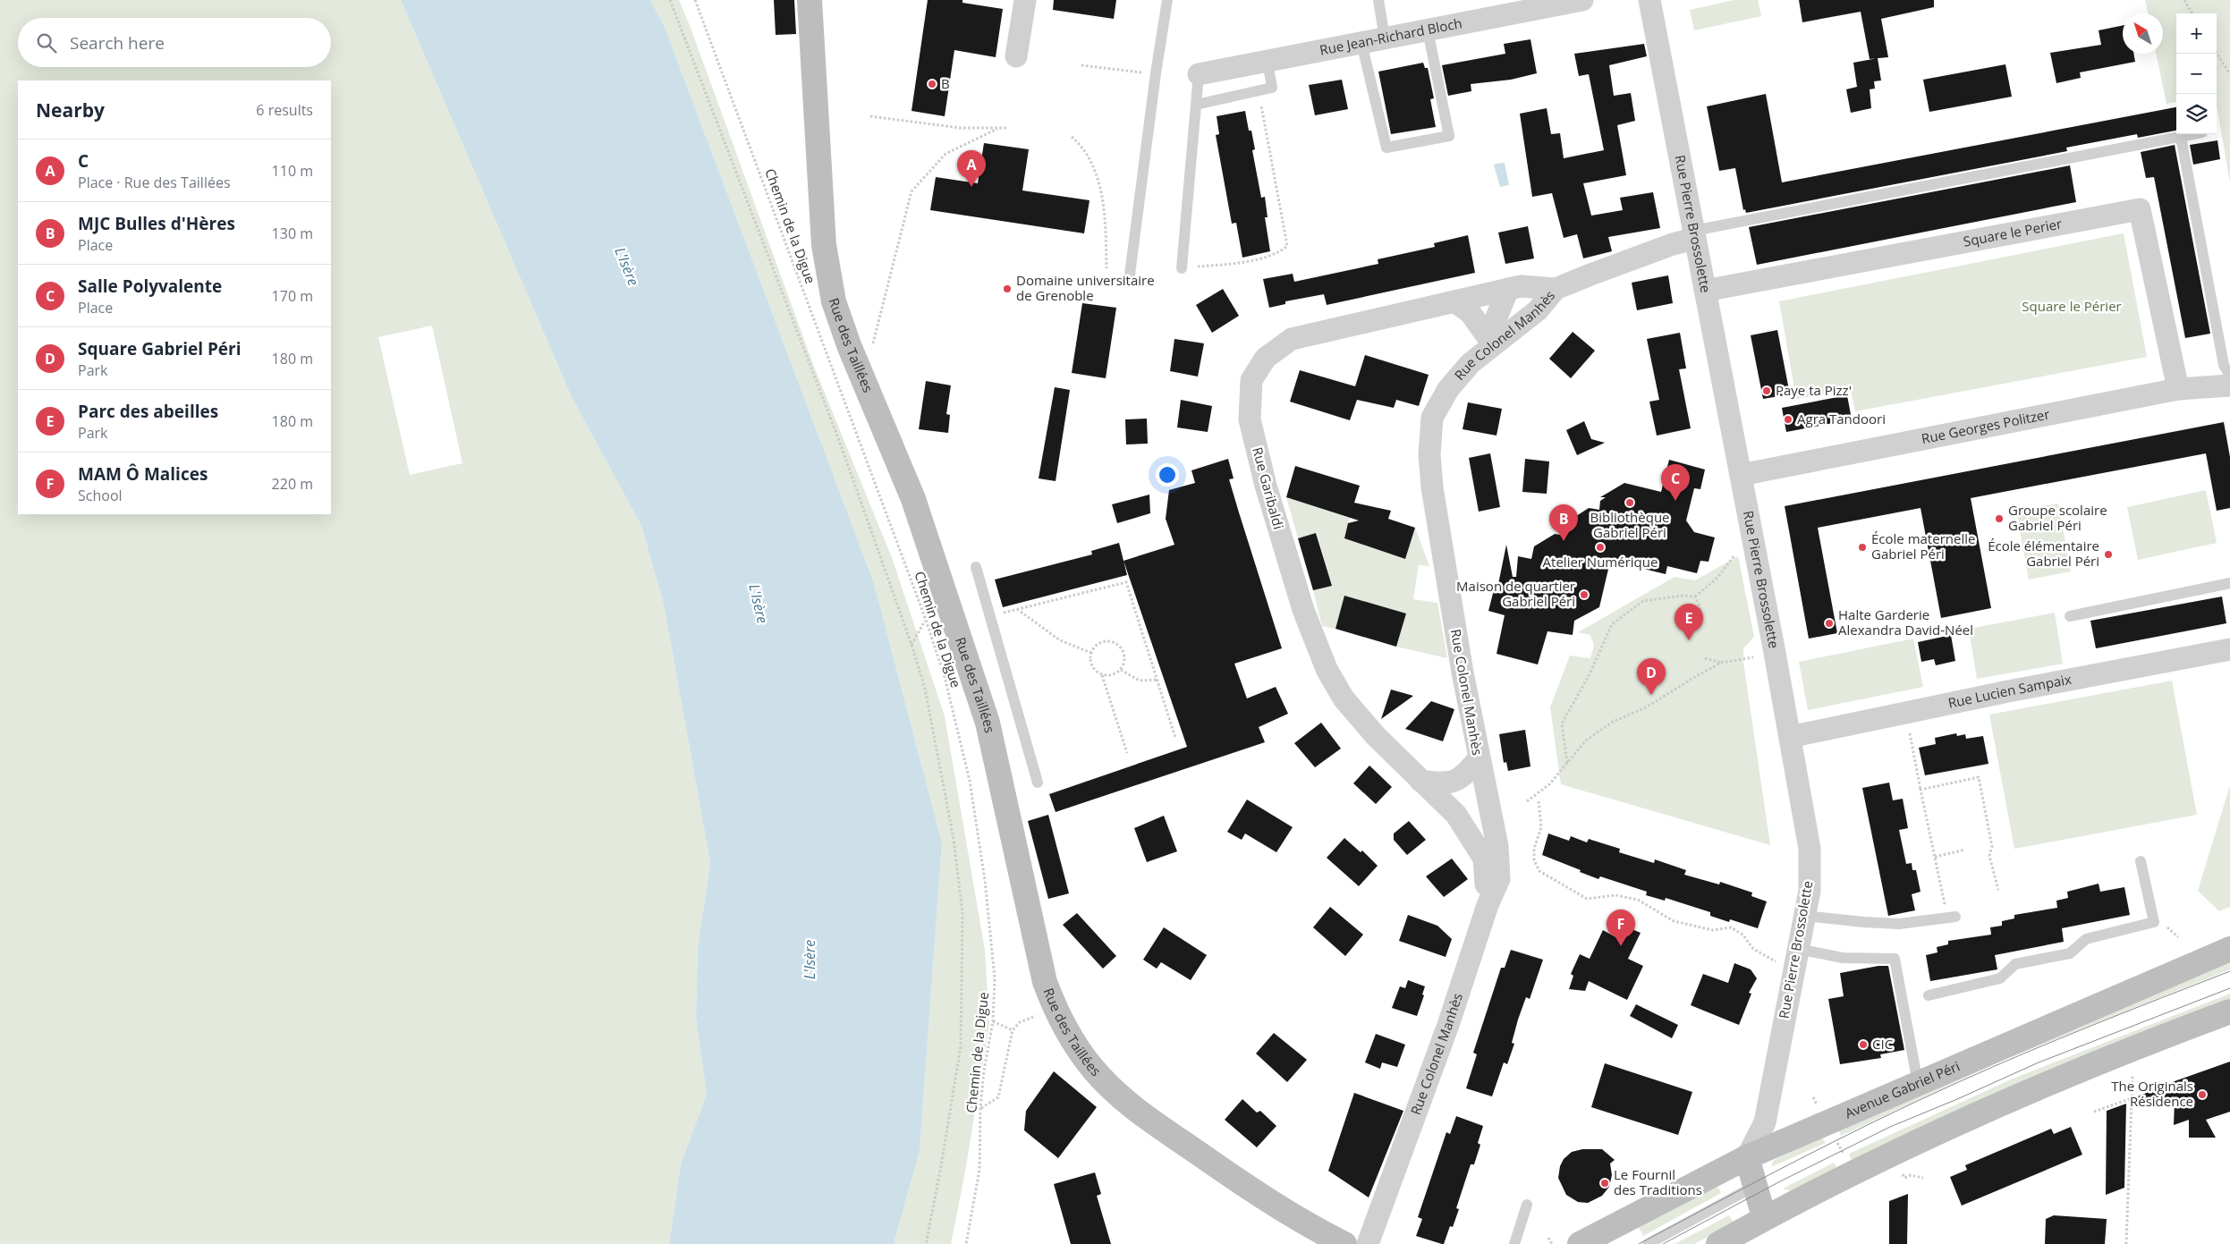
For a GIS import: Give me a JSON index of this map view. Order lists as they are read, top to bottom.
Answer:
{
  "streets": {
    "street": [
      "Rue Jean-Richard Bloch",
      "Rue Pierre Brossolette",
      "Square le Perier",
      "Rue Colonel Manhès",
      "Rue des Taillées",
      "Rue Georges Politzer",
      "Rue Garibaldi",
      "Rue Lucien Sampaix",
      "Avenue Gabriel Péri"
    ],
    "path": ["Chemin de la Digue"]
  },
  "crossings": [
    ["Rue Pierre Brossolette", "Square le Perier"],
    ["Rue Pierre Brossolette", "Rue Colonel Manhès"],
    ["Rue Pierre Brossolette", "Rue Georges Politzer"],
    ["Rue Pierre Brossolette", "Rue Lucien Sampaix"],
    ["Rue Pierre Brossolette", "Avenue Gabriel Péri"],
    ["Square le Perier", "Rue Georges Politzer"],
    ["Rue Colonel Manhès", "Rue Garibaldi"]
  ],
  "water": ["L'Isère"],
  "parks": ["Square le Périer"],
  "places": [
    "B",
    "Domaine universitaire de Grenoble",
    "Paye ta Pizz'",
    "Agra Tandoori",
    "Bibliothèque Gabriel Péri",
    "Groupe scolaire Gabriel Péri",
    "Atelier Numérique",
    "École maternelle Gabriel Péri",
    "École élémentaire Gabriel Péri",
    "Maison de quartier Gabriel Péri",
    "Halte Garderie Alexandra David-Néel",
    "CIC",
    "The Originals Résidence",
    "Le Fournil des Traditions"
  ],
  "north": "top left",
  "page": {
    "map_buttons": ["+", "−"],
    "search": "Search here",
    "heading": ["Nearby", "6 results"],
    "list": [
      {
        "mark": "A",
        "name": "C",
        "note": "Place · Rue des Taillées",
        "value": "110 m"
      },
      {
        "mark": "B",
        "name": "MJC Bulles d'Hères",
        "note": "Place",
        "value": "130 m"
      },
      {
        "mark": "C",
        "name": "Salle Polyvalente",
        "note": "Place",
        "value": "170 m"
      },
      {
        "mark": "D",
        "name": "Square Gabriel Péri",
        "note": "Park",
        "value": "180 m"
      },
      {
        "mark": "E",
        "name": "Parc des abeilles",
        "note": "Park",
        "value": "180 m"
      },
      {
        "mark": "F",
        "name": "MAM Ô Malices",
        "note": "School",
        "value": "220 m"
      }
    ],
    "pins": [
      "A",
      "C",
      "B",
      "E",
      "D",
      "F"
    ]
  }
}
